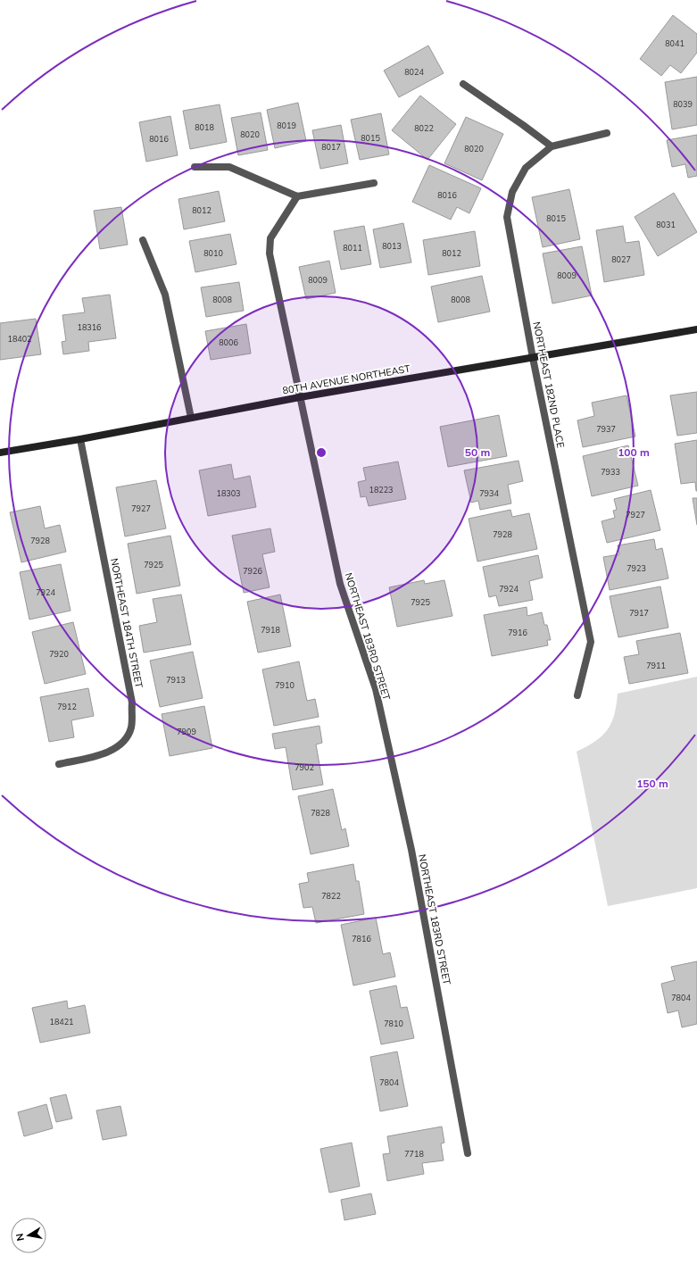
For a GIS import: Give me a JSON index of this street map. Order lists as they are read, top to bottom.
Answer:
{
  "streets": {
    "main road": ["80TH AVENUE NORTHEAST"],
    "street": ["NORTHEAST 182ND PLACE", "NORTHEAST 184TH STREET", "NORTHEAST 183RD STREET"]
  },
  "crossings": [
    ["80TH AVENUE NORTHEAST", "NORTHEAST 182ND PLACE"],
    ["80TH AVENUE NORTHEAST", "NORTHEAST 184TH STREET"],
    ["80TH AVENUE NORTHEAST", "NORTHEAST 183RD STREET"]
  ],
  "house_numbers": [
    "8041",
    "8024",
    "8039",
    "8019",
    "8018",
    "8022",
    "8020",
    "8015",
    "8016",
    "8017",
    "8020",
    "8016",
    "8012",
    "8015",
    "8031",
    "8013",
    "8011",
    "8010",
    "8012",
    "8027",
    "8009",
    "8009",
    "8008",
    "8008",
    "18316",
    "18402",
    "8006",
    "7937",
    "7933",
    "18223",
    "18303",
    "7934",
    "7927",
    "7927",
    "7928",
    "7928",
    "7925",
    "7923",
    "7926",
    "7924",
    "7924",
    "7925",
    "7917",
    "7918",
    "7916",
    "7920",
    "7911",
    "7913",
    "7910",
    "7912",
    "7909",
    "7902",
    "7828",
    "7822",
    "7816",
    "7804",
    "18421",
    "7810",
    "7804",
    "7718"
  ],
  "north": "left",
  "rings": ["50 m", "100 m", "150 m"]
}
